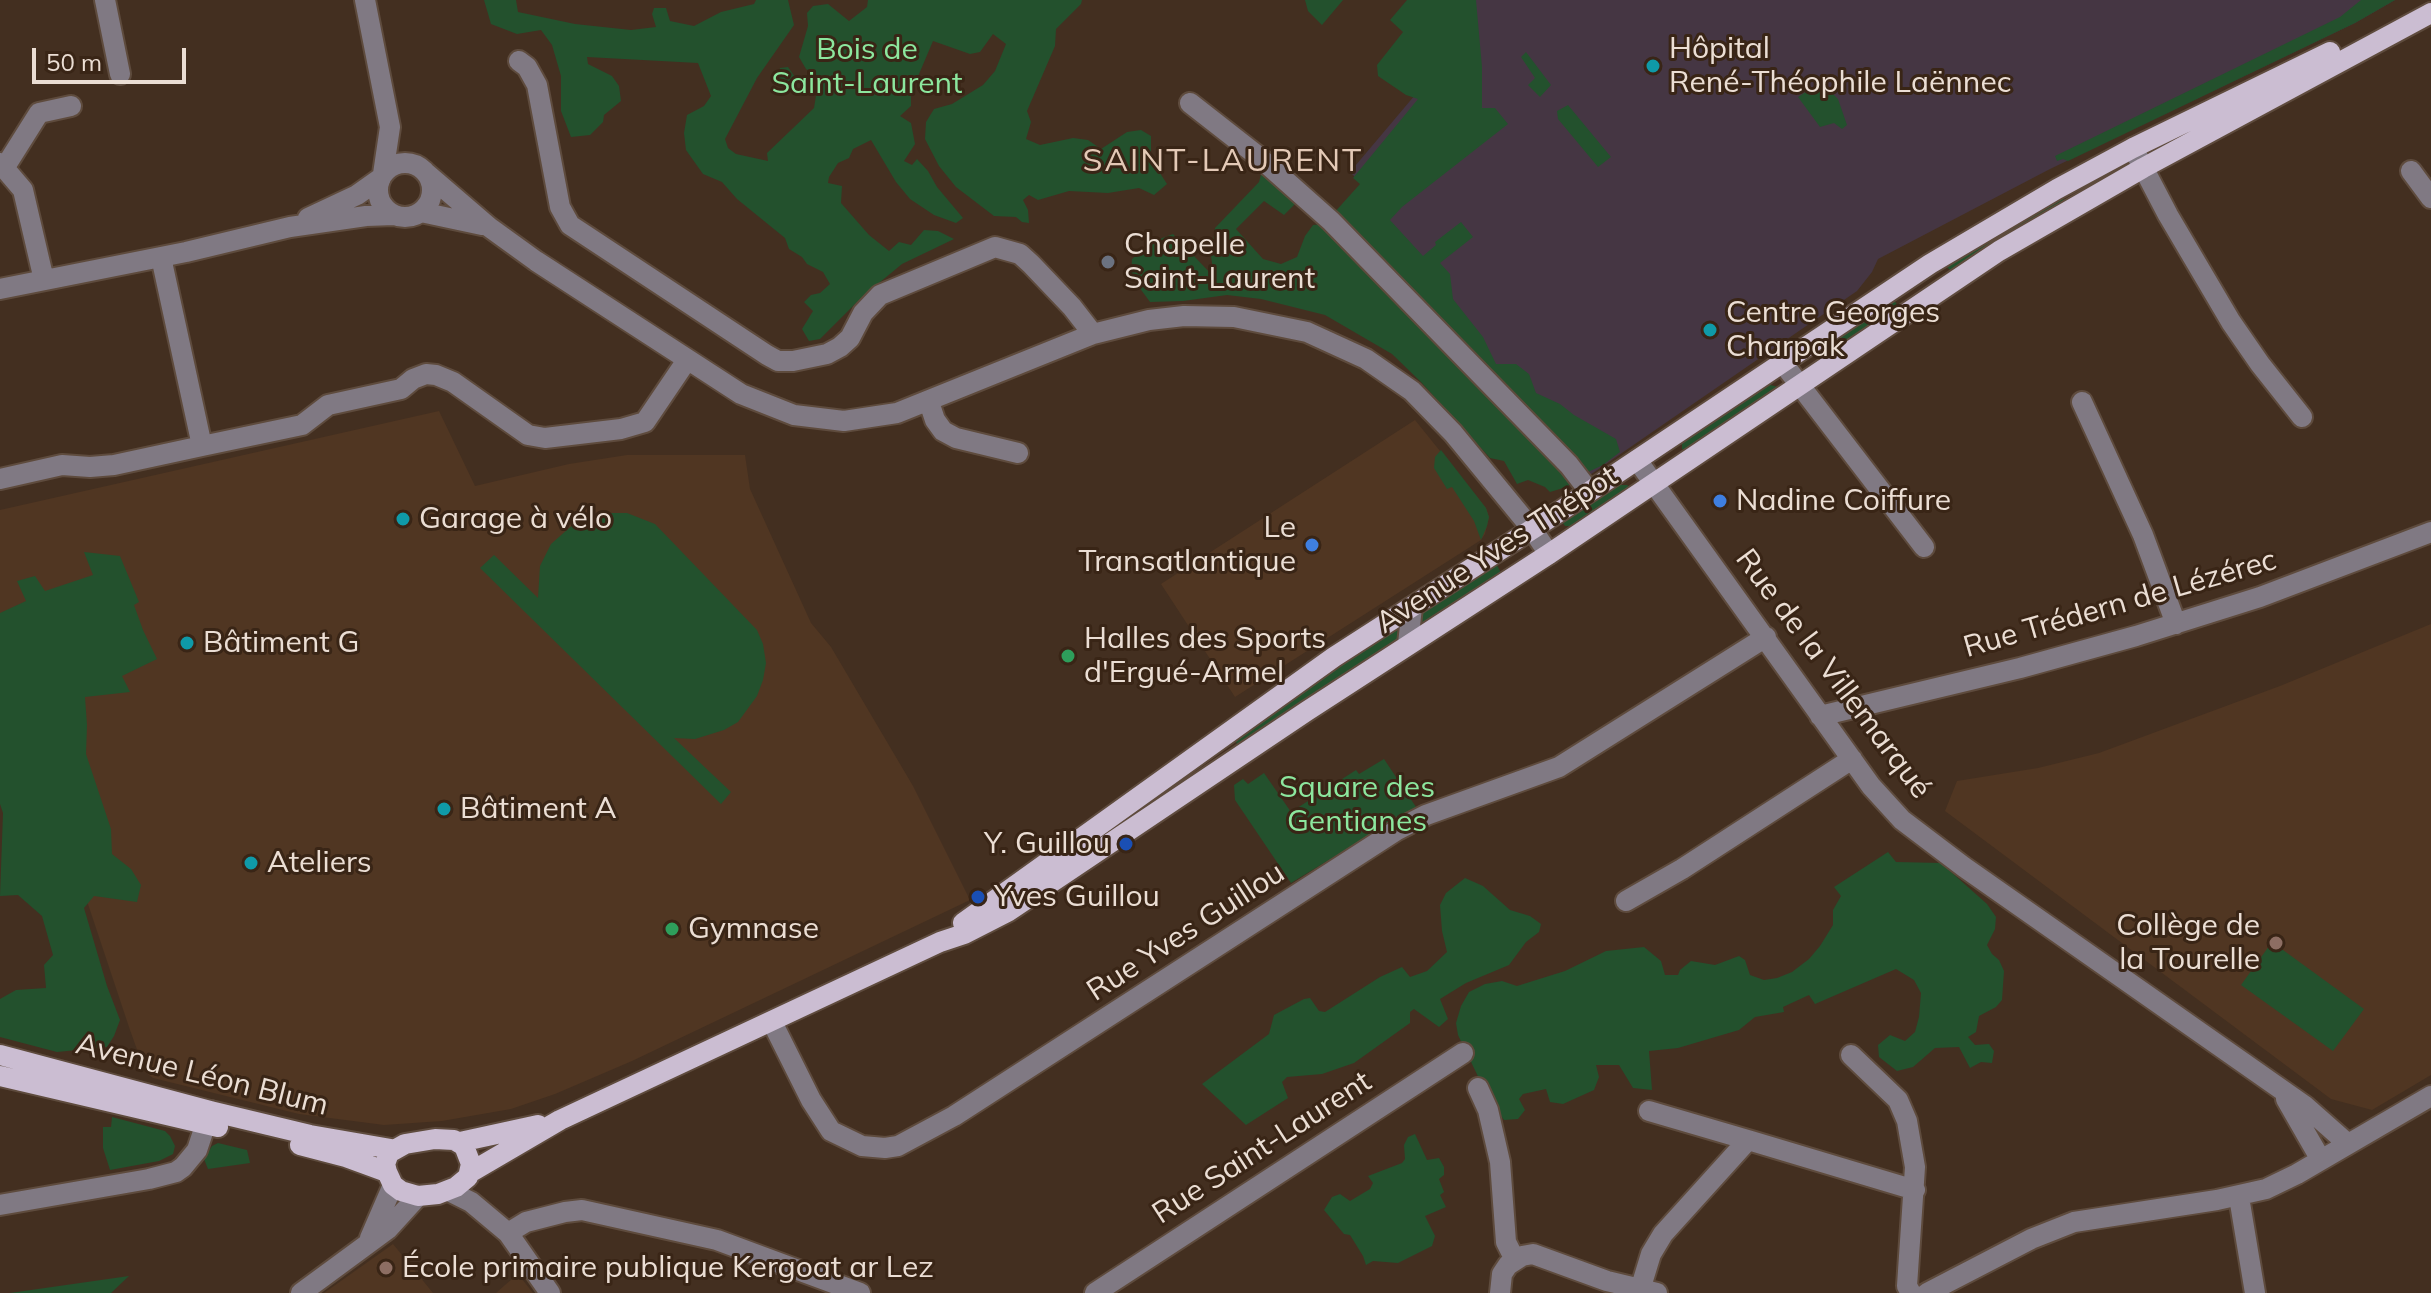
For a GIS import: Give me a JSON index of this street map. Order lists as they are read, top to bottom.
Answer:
{
  "streets": {
    "main road": ["Avenue Yves Thépot", "Avenue Léon Blum"],
    "street": [
      "Rue Trédern de Lézérec",
      "Rue de la Villemarqué",
      "Rue Yves Guillou",
      "Rue Saint-Laurent"
    ]
  },
  "crossings": [
    ["Avenue Yves Thépot", "Rue de la Villemarqué"],
    ["Avenue Yves Thépot", "Rue Yves Guillou"],
    ["Avenue Yves Thépot", "Avenue Léon Blum"],
    ["Rue Trédern de Lézérec", "Rue de la Villemarqué"],
    ["Rue de la Villemarqué", "Rue Yves Guillou"]
  ],
  "districts": ["SAINT-LAURENT"],
  "parks": ["Bois de Saint-Laurent", "Square des Gentianes"],
  "places": [
    "Hôpital René-Théophile Laënnec",
    "Chapelle Saint-Laurent",
    "Centre Georges Charpak",
    "Nadine Coiffure",
    "Garage à vélo",
    "Le Transatlantique",
    "Bâtiment G",
    "Halles des Sports d'Ergué-Armel",
    "Bâtiment A",
    "Y. Guillou",
    "Ateliers",
    "Yves Guillou",
    "Gymnase",
    "Collège de la Tourelle",
    "École primaire publique Kergoat ar Lez"
  ],
  "scale_bar": "50 m"
}
